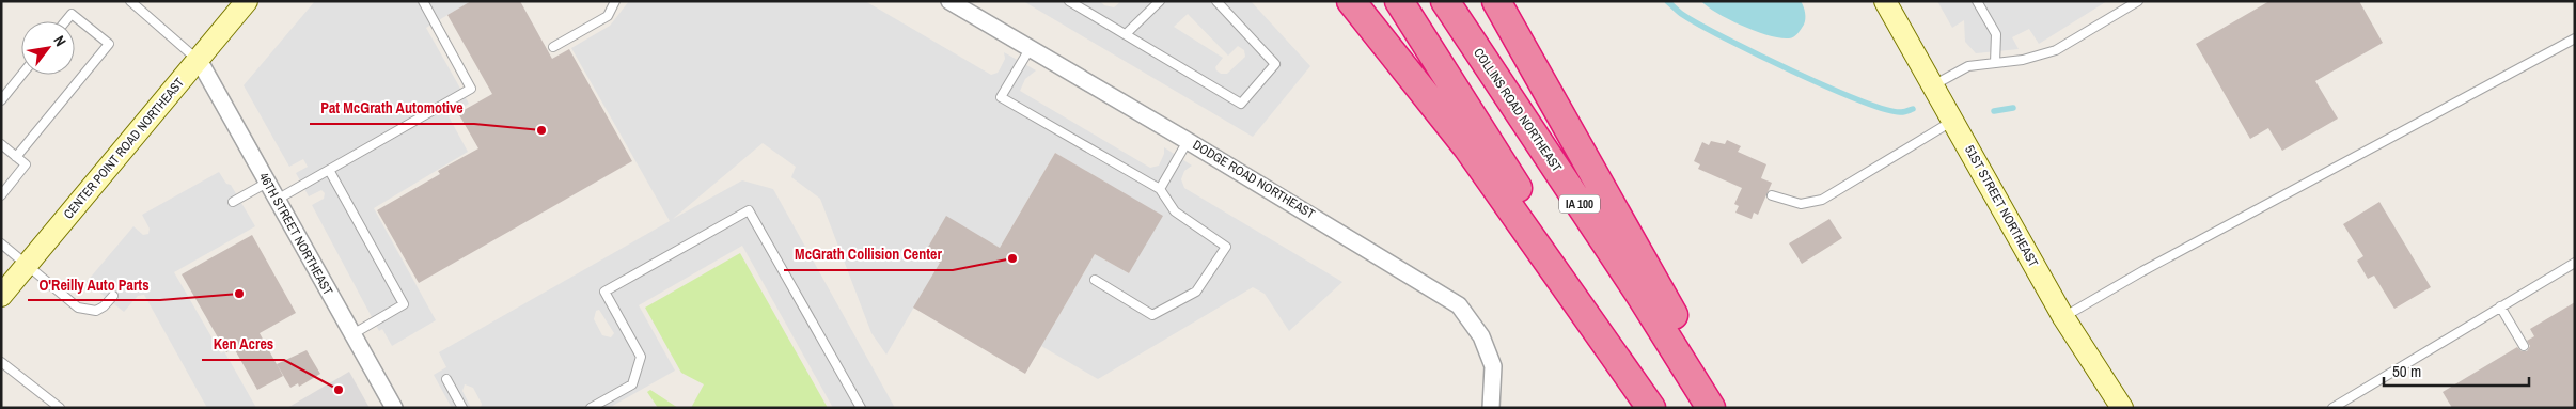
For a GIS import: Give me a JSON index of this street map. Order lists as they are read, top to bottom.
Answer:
{
  "streets": {
    "highway": ["COLLINS ROAD NORTHEAST", "IA 100"],
    "street": [
      "CENTER POINT ROAD NORTHEAST",
      "DODGE ROAD NORTHEAST",
      "51ST STREET NORTHEAST",
      "46TH STREET NORTHEAST"
    ]
  },
  "crossings": [
    ["CENTER POINT ROAD NORTHEAST", "46TH STREET NORTHEAST"]
  ],
  "places": [
    "Pat McGrath Automotive",
    "McGrath Collision Center",
    "O'Reilly Auto Parts",
    "Ken Acres"
  ],
  "scale_bar": "50 m",
  "north": "top right"
}
